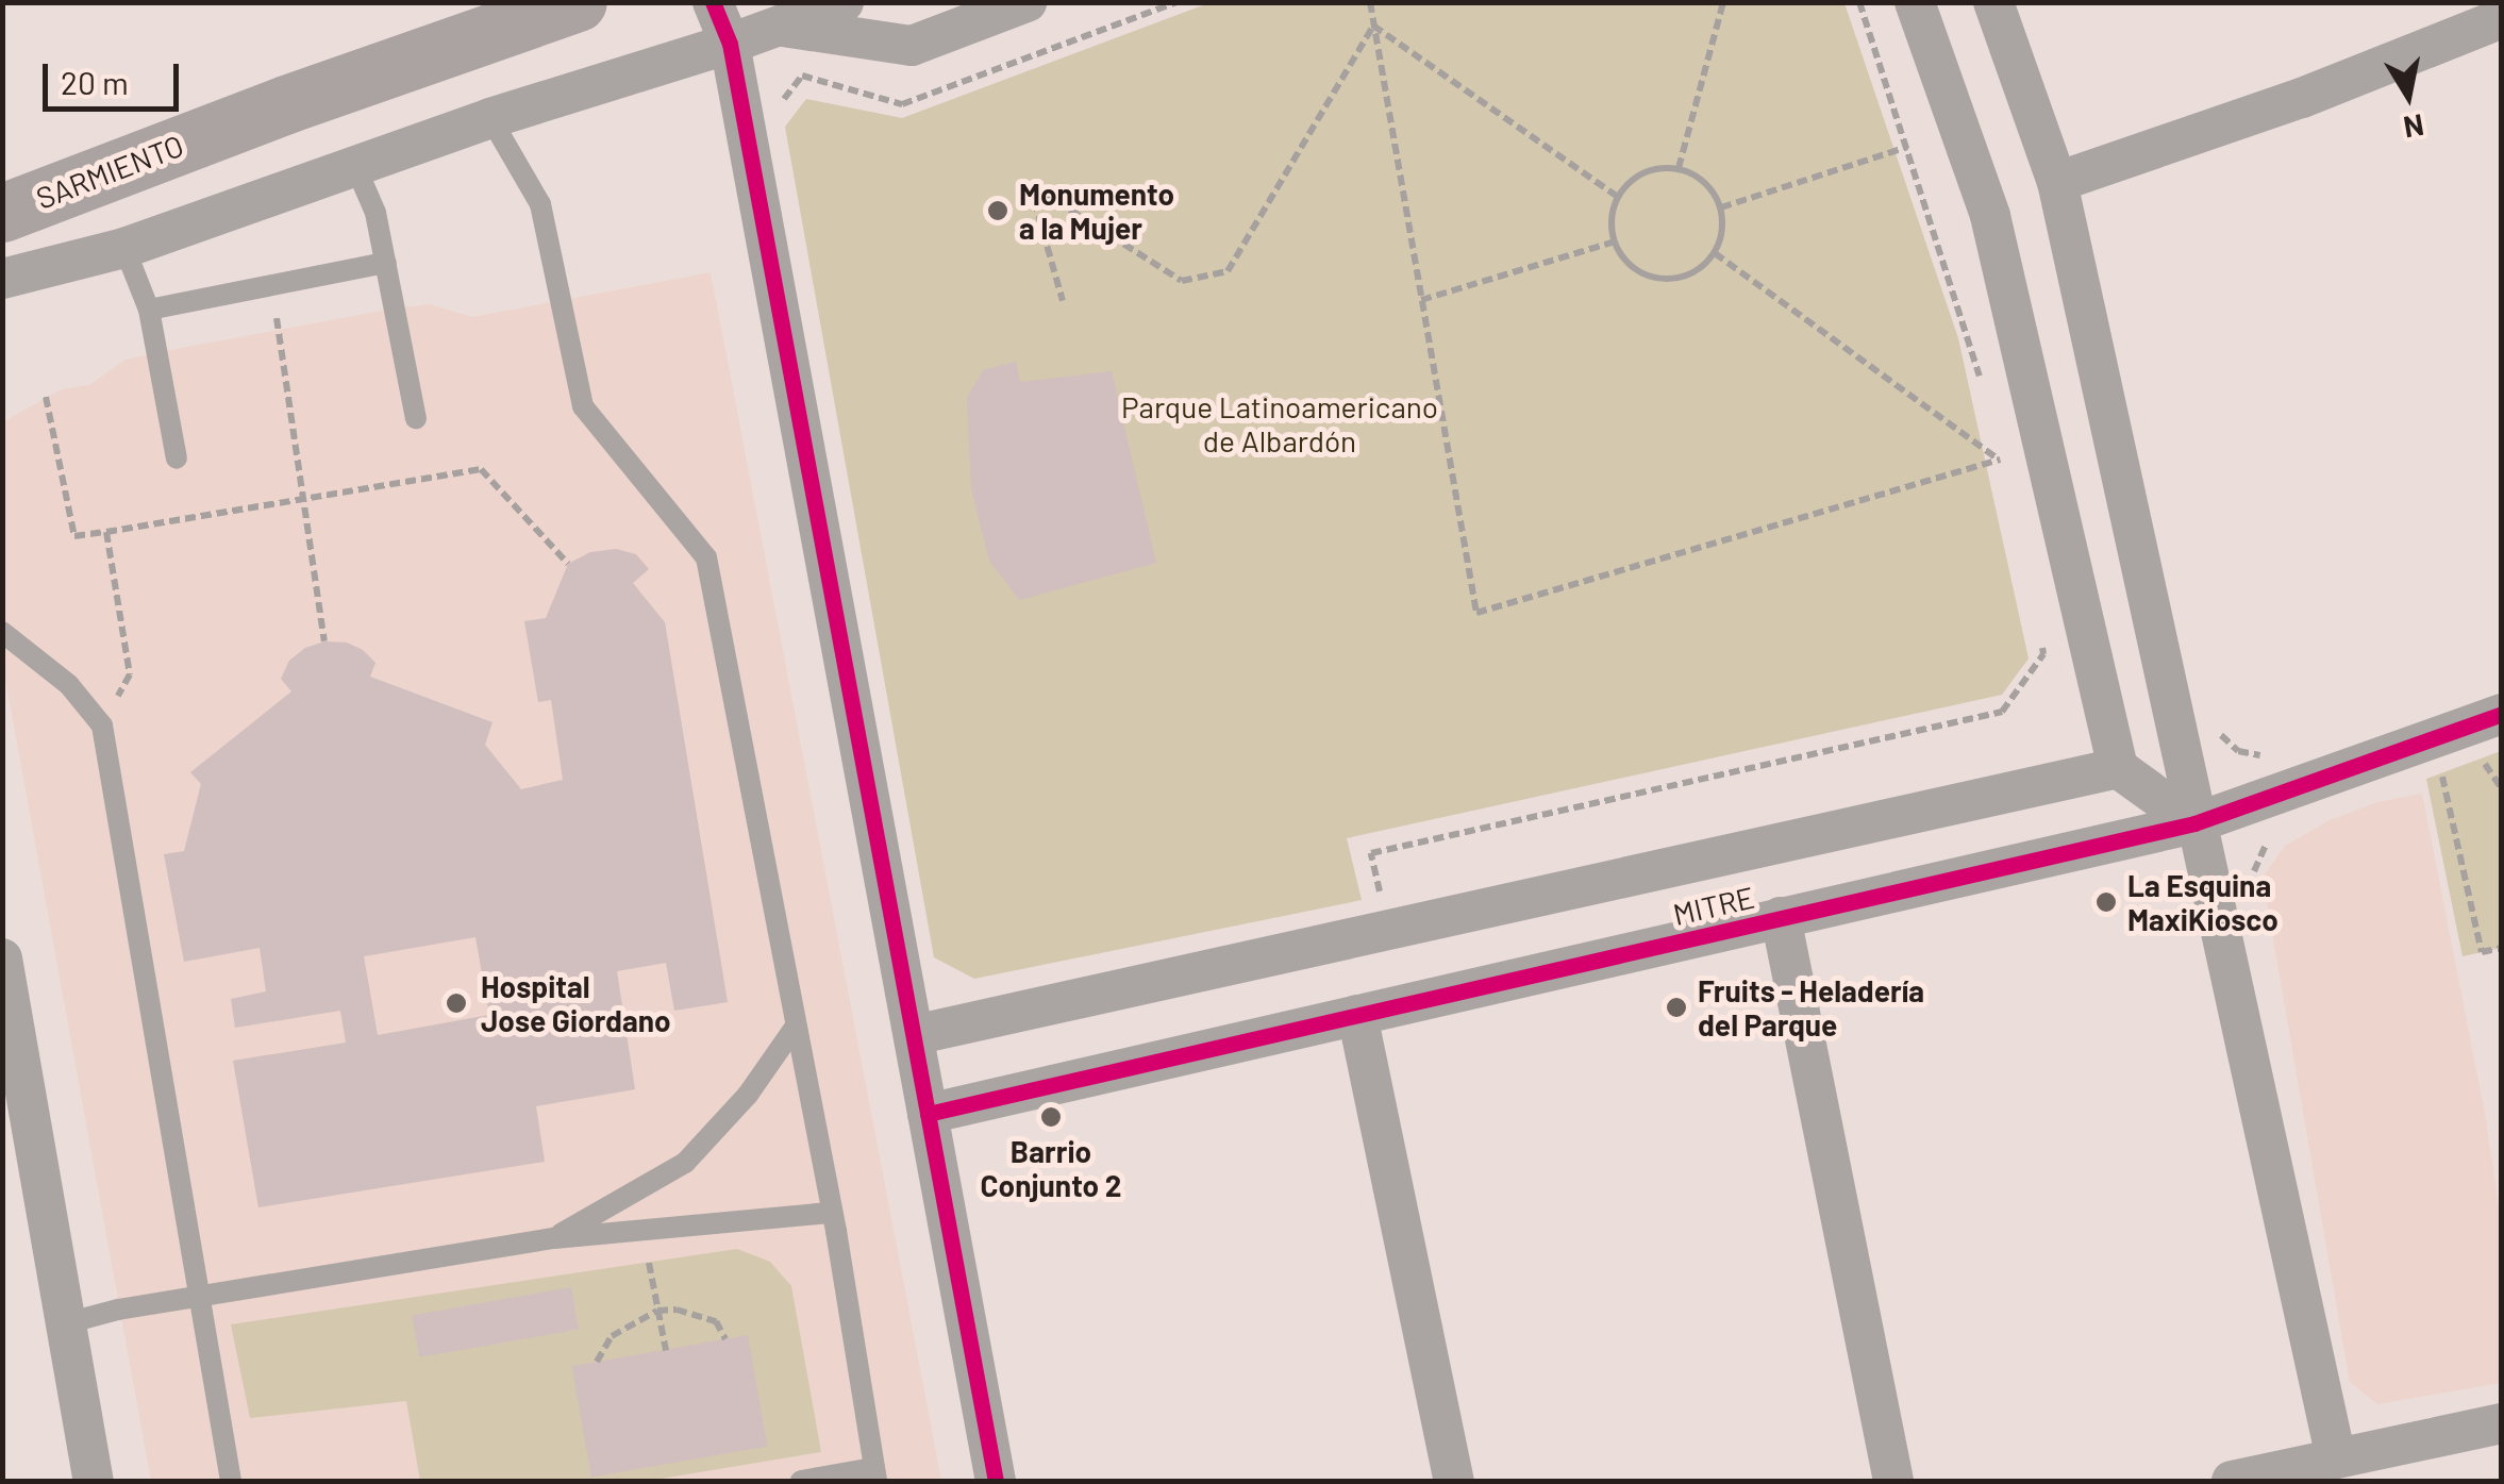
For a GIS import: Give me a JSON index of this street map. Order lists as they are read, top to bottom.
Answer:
{
  "streets": {
    "main road": ["SARMIENTO"],
    "street": ["MITRE"]
  },
  "parks": ["Parque Latinoamericano de Albardón"],
  "places": [
    "Monumento a la Mujer",
    "La Esquina MaxiKiosco",
    "Hospital Jose Giordano",
    "Fruits - Heladería del Parque",
    "Barrio Conjunto 2"
  ],
  "scale_bar": "20 m",
  "north": "bottom"
}
